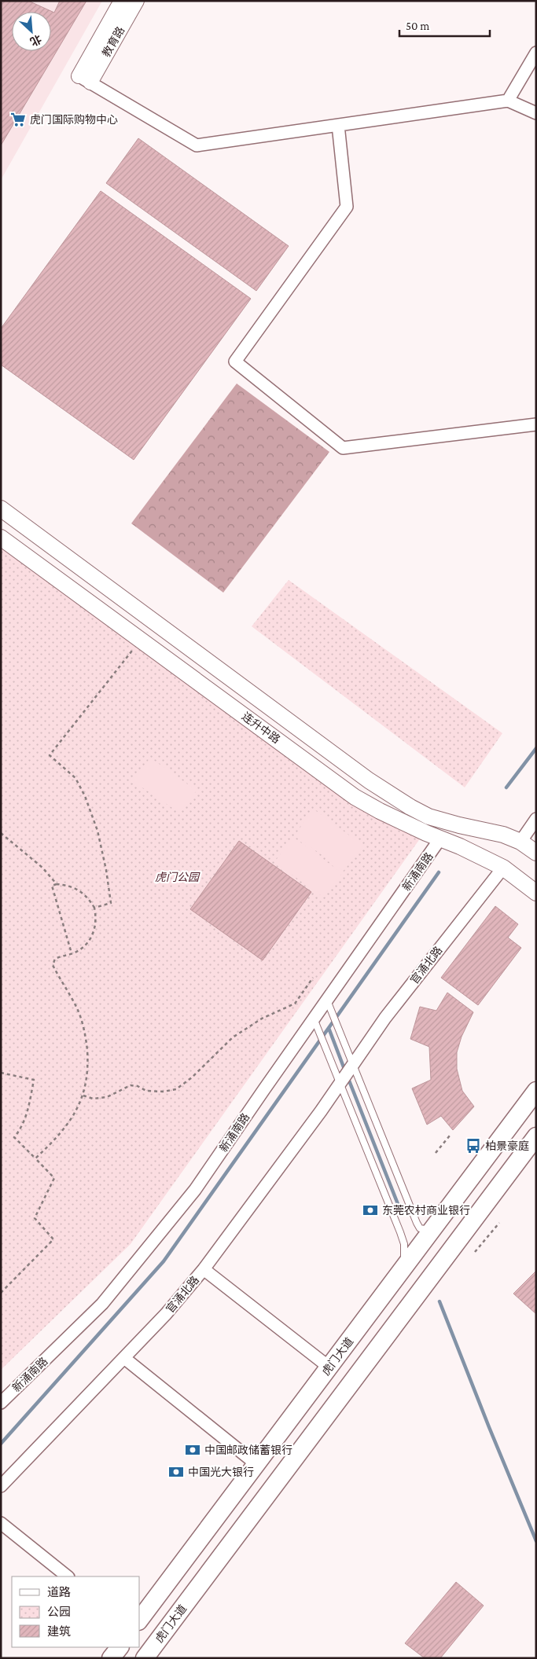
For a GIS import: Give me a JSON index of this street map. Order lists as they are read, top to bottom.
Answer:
{
  "streets": {
    "main road": ["连升中路", "虎门大道"],
    "street": ["教育路", "新涌南路", "官涌北路"]
  },
  "crossings": [
    ["连升中路", "新涌南路"],
    ["连升中路", "官涌北路"]
  ],
  "parks": ["虎门公园"],
  "places": {
    "supermarket": ["虎门国际购物中心"],
    "bus stop": ["柏景豪庭"],
    "bank": ["东莞农村商业银行", "中国邮政储蓄银行", "中国光大银行"]
  },
  "legend": ["道路", "公园", "建筑"],
  "scale_bar": "50 m",
  "north": "bottom right"
}
